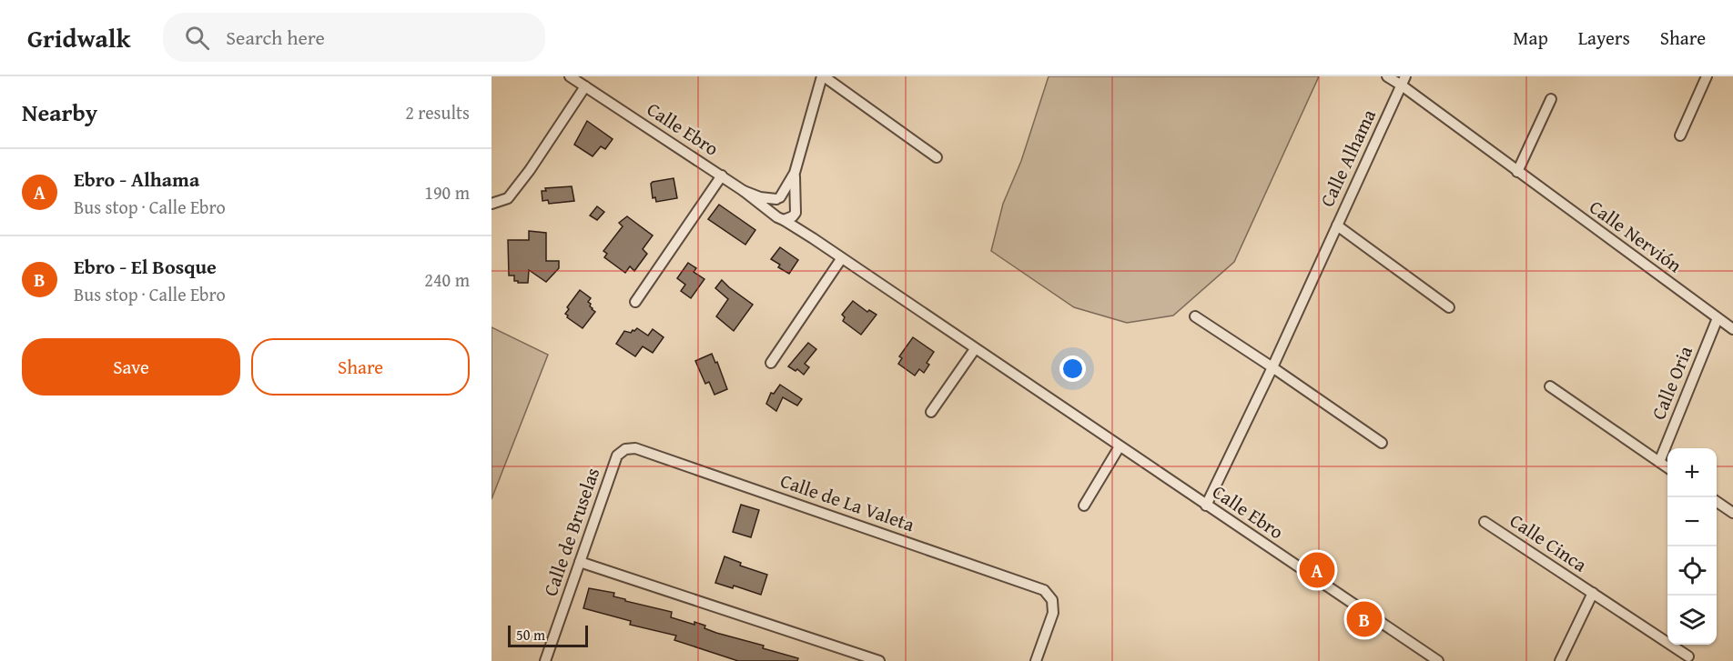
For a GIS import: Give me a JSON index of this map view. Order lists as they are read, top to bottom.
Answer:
{
  "streets": {
    "street": [
      "Calle Ebro",
      "Calle Alhama",
      "Calle Nervión",
      "Calle Oria",
      "Calle de La Valeta",
      "Calle de Bruselas",
      "Calle Cinca"
    ]
  },
  "crossings": [
    ["Calle Ebro", "Calle Alhama"],
    ["Calle Alhama", "Calle Nervión"],
    ["Calle Nervión", "Calle Oria"],
    ["Calle de La Valeta", "Calle de Bruselas"]
  ],
  "scale_bar": "50 m",
  "page": {
    "header": "Gridwalk",
    "search": "Search here",
    "nav": ["Map", "Layers", "Share"],
    "heading": ["Nearby", "2 results"],
    "list": [
      {
        "mark": "A",
        "name": "Ebro - Alhama",
        "note": "Bus stop · Calle Ebro",
        "value": "190 m"
      },
      {
        "mark": "B",
        "name": "Ebro - El Bosque",
        "note": "Bus stop · Calle Ebro",
        "value": "240 m"
      }
    ],
    "buttons": ["Save", "Share"],
    "map_buttons": ["+", "−"],
    "pins": ["A", "B"],
    "scale": "50 m"
  }
}
